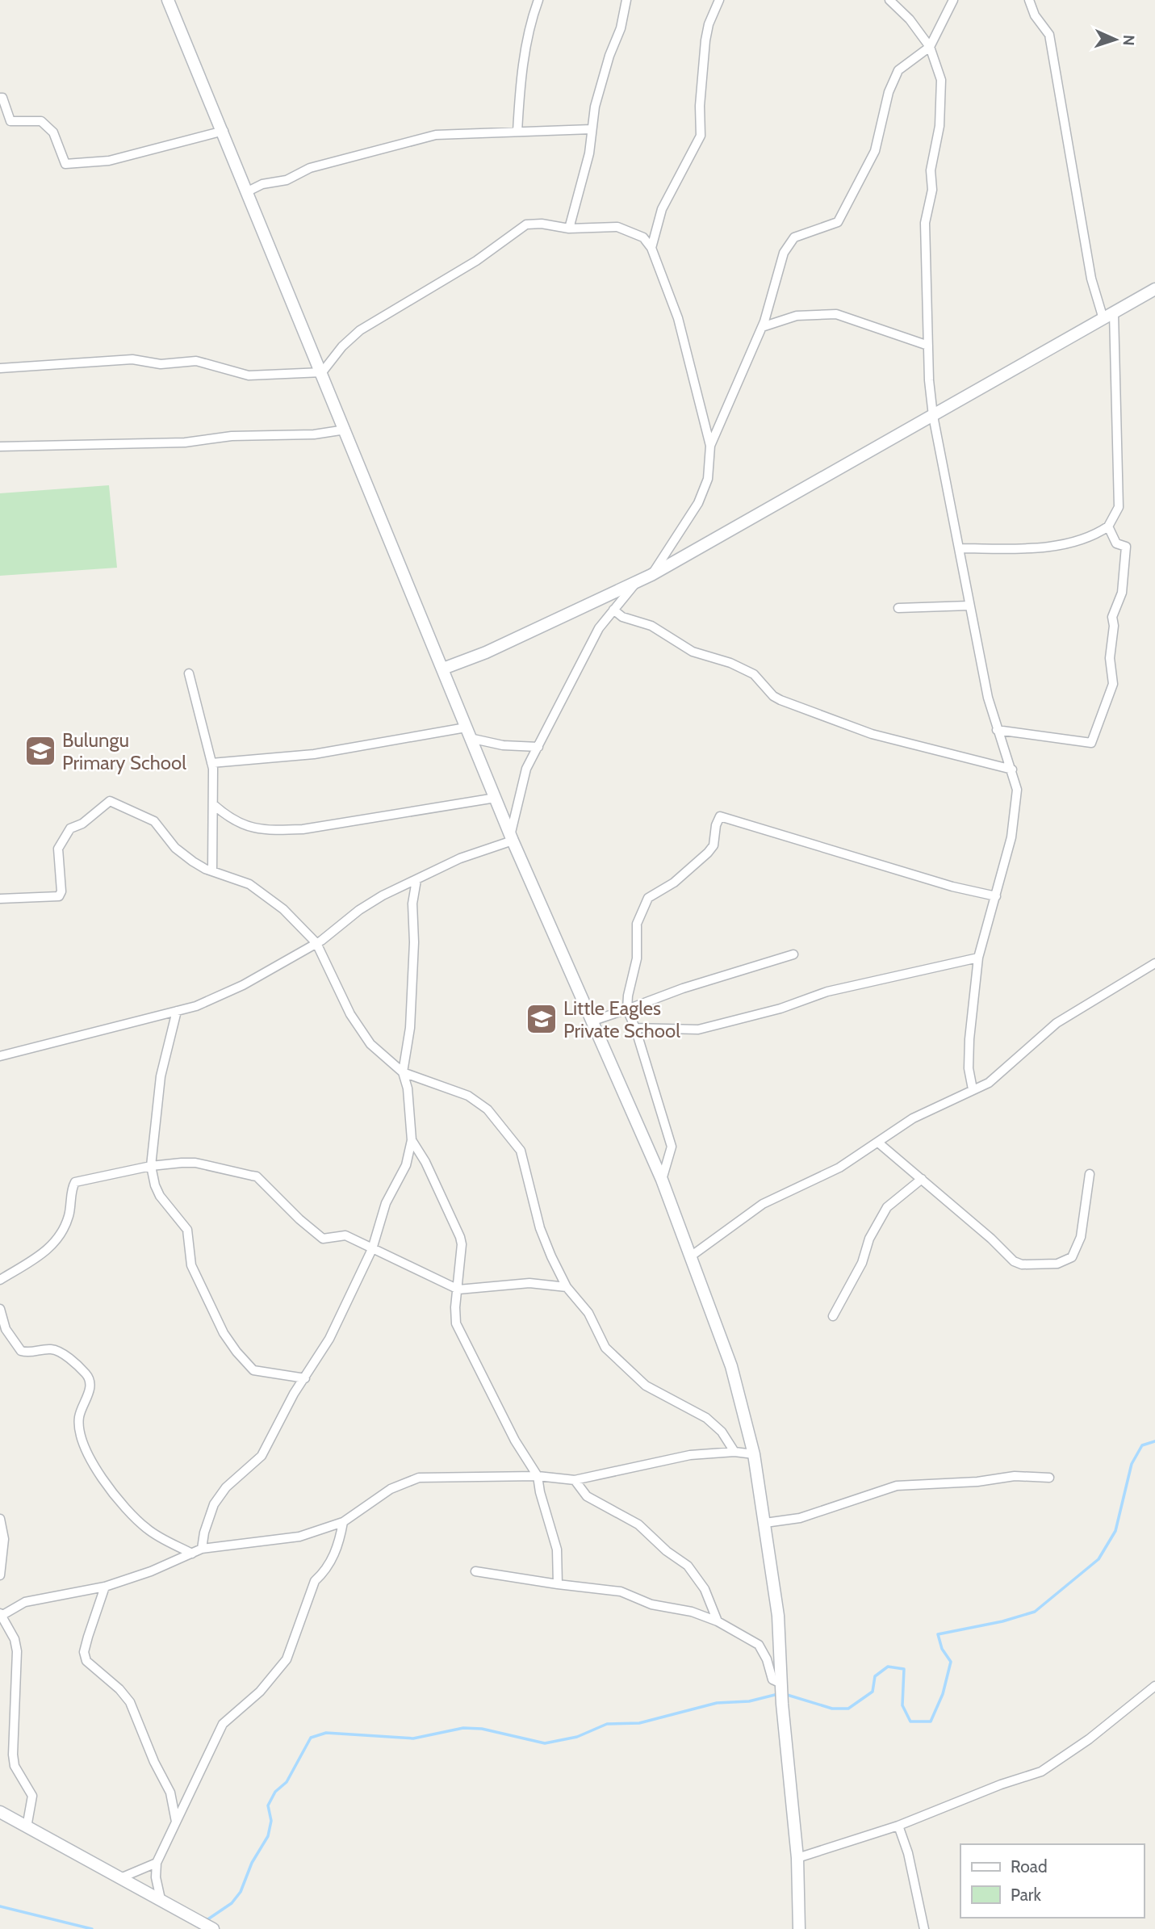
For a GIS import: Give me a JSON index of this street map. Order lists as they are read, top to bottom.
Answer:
{
  "places": {
    "school or university": ["Bulungu Primary School", "Little Eagles Private School"]
  },
  "legend": ["Road", "Park"],
  "north": "right"
}
